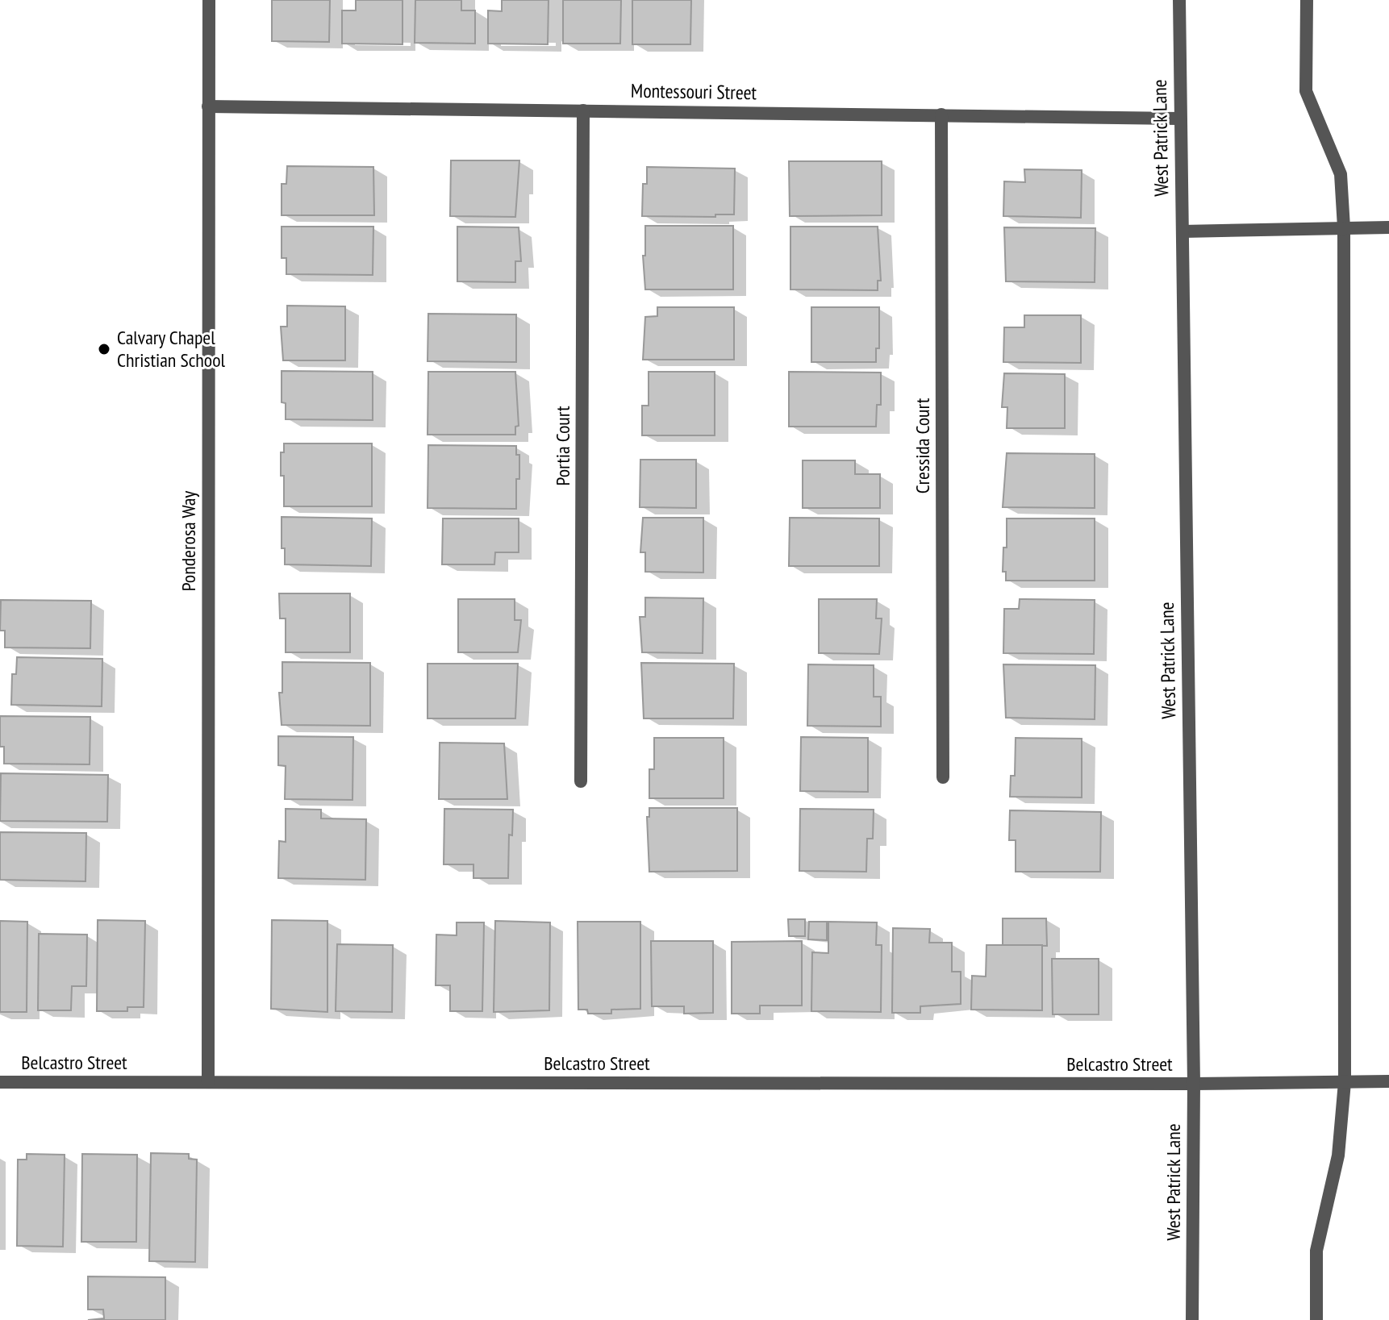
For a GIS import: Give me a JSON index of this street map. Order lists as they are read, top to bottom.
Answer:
{
  "streets": {
    "street": [
      "Montessouri Street",
      "West Patrick Lane",
      "Portia Court",
      "Cressida Court",
      "Ponderosa Way",
      "Belcastro Street"
    ]
  },
  "crossings": [
    ["Montessouri Street", "West Patrick Lane"],
    ["Montessouri Street", "Portia Court"],
    ["Montessouri Street", "Cressida Court"],
    ["Montessouri Street", "Ponderosa Way"],
    ["West Patrick Lane", "Belcastro Street"],
    ["Ponderosa Way", "Belcastro Street"]
  ],
  "places": ["Calvary Chapel Christian School"]
}
